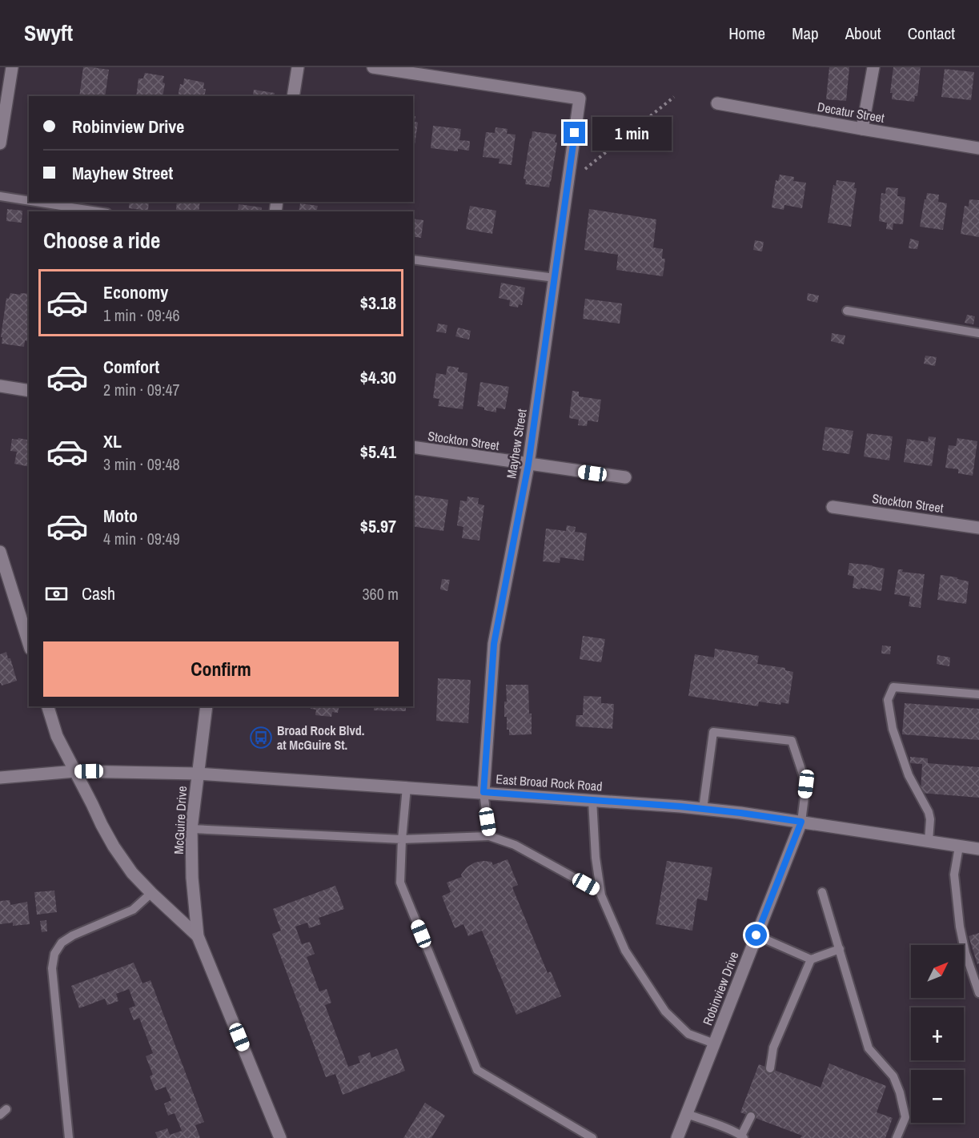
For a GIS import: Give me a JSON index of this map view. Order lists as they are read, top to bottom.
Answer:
{
  "streets": {
    "street": [
      "Decatur Street",
      "Stockton Street",
      "Mayhew Street",
      "East Broad Rock Road",
      "McGuire Drive",
      "Robinview Drive"
    ]
  },
  "crossings": [
    ["Stockton Street", "Mayhew Street"],
    ["Mayhew Street", "East Broad Rock Road"],
    ["East Broad Rock Road", "McGuire Drive"],
    ["East Broad Rock Road", "Robinview Drive"]
  ],
  "places": {
    "bus stop": ["Broad Rock Blvd. at McGuire St."]
  },
  "north": "top right",
  "page": {
    "header": "Swyft",
    "nav": [
      "Home",
      "Map",
      "About",
      "Contact"
    ],
    "banner": ["Robinview Drive", "Mayhew Street"],
    "bubble": "1 min",
    "heading": "Choose a ride",
    "list": [
      {
        "name": "Economy",
        "note": "1 min · 09:46",
        "value": "$3.18"
      },
      {
        "name": "Comfort",
        "note": "2 min · 09:47",
        "value": "$4.30"
      },
      {
        "name": "XL",
        "note": "3 min · 09:48",
        "value": "$5.41"
      },
      {
        "name": "Moto",
        "note": "4 min · 09:49",
        "value": "$5.97"
      }
    ],
    "pay": ["Cash", "360 m"],
    "buttons": "Confirm",
    "map_buttons": ["+", "−"]
  }
}
